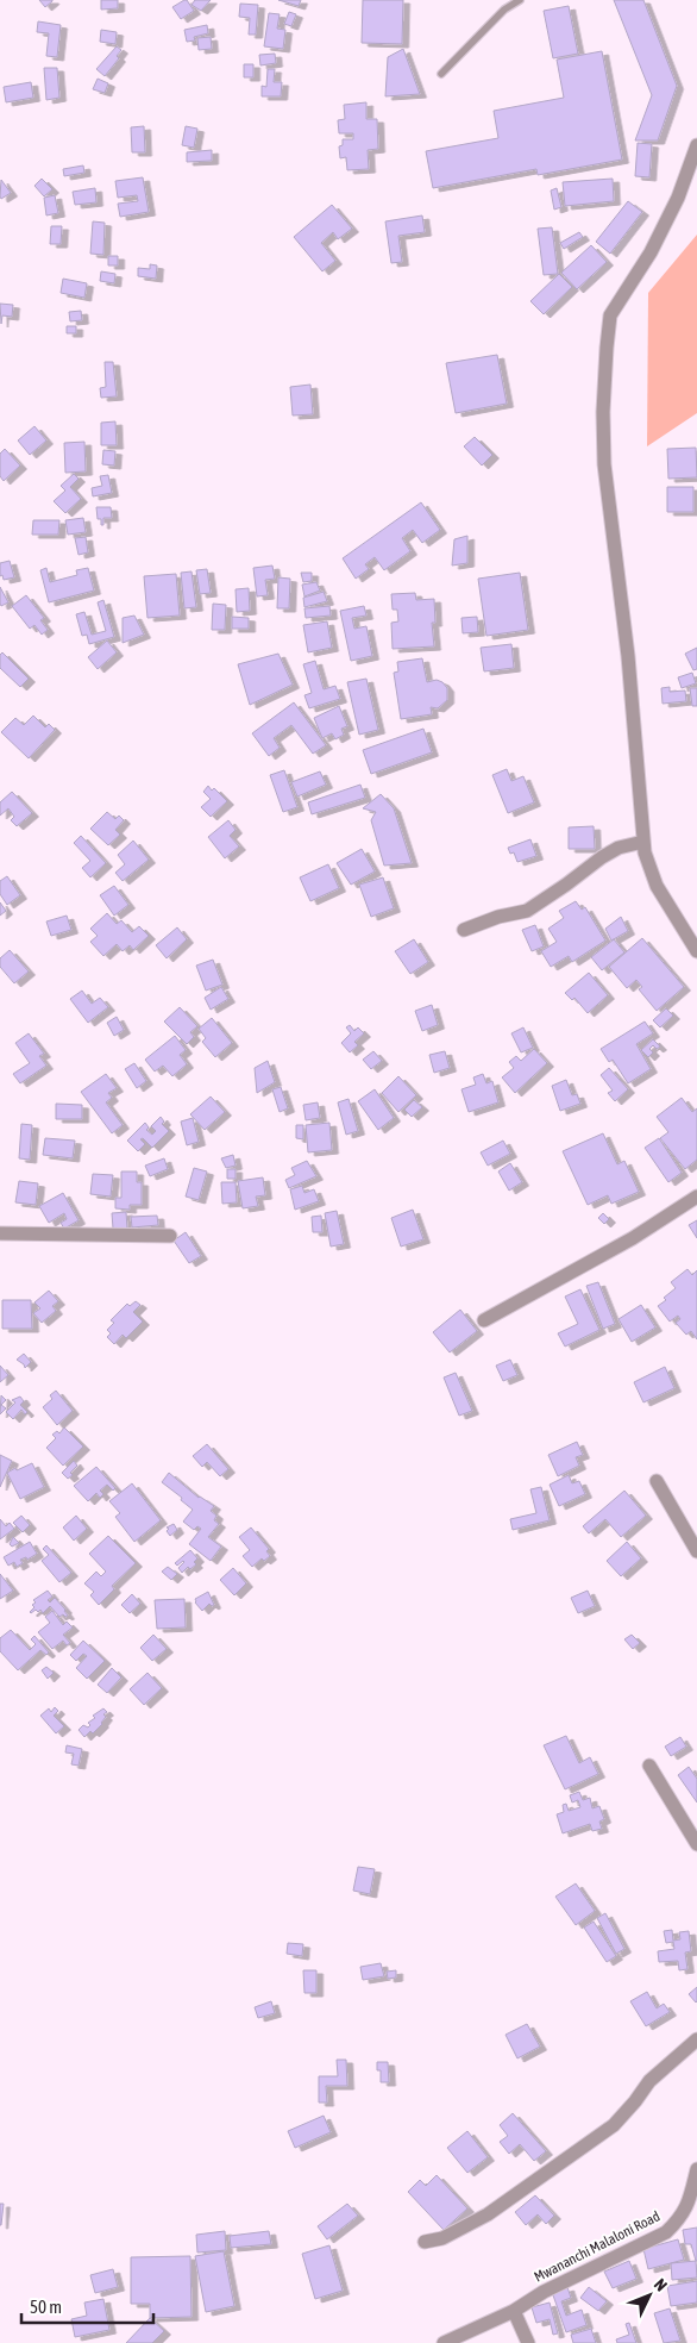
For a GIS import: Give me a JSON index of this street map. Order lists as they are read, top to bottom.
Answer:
{
  "streets": {
    "street": ["Mwananchi Malaloni Road"]
  },
  "scale_bar": "50 m",
  "north": "top right"
}
